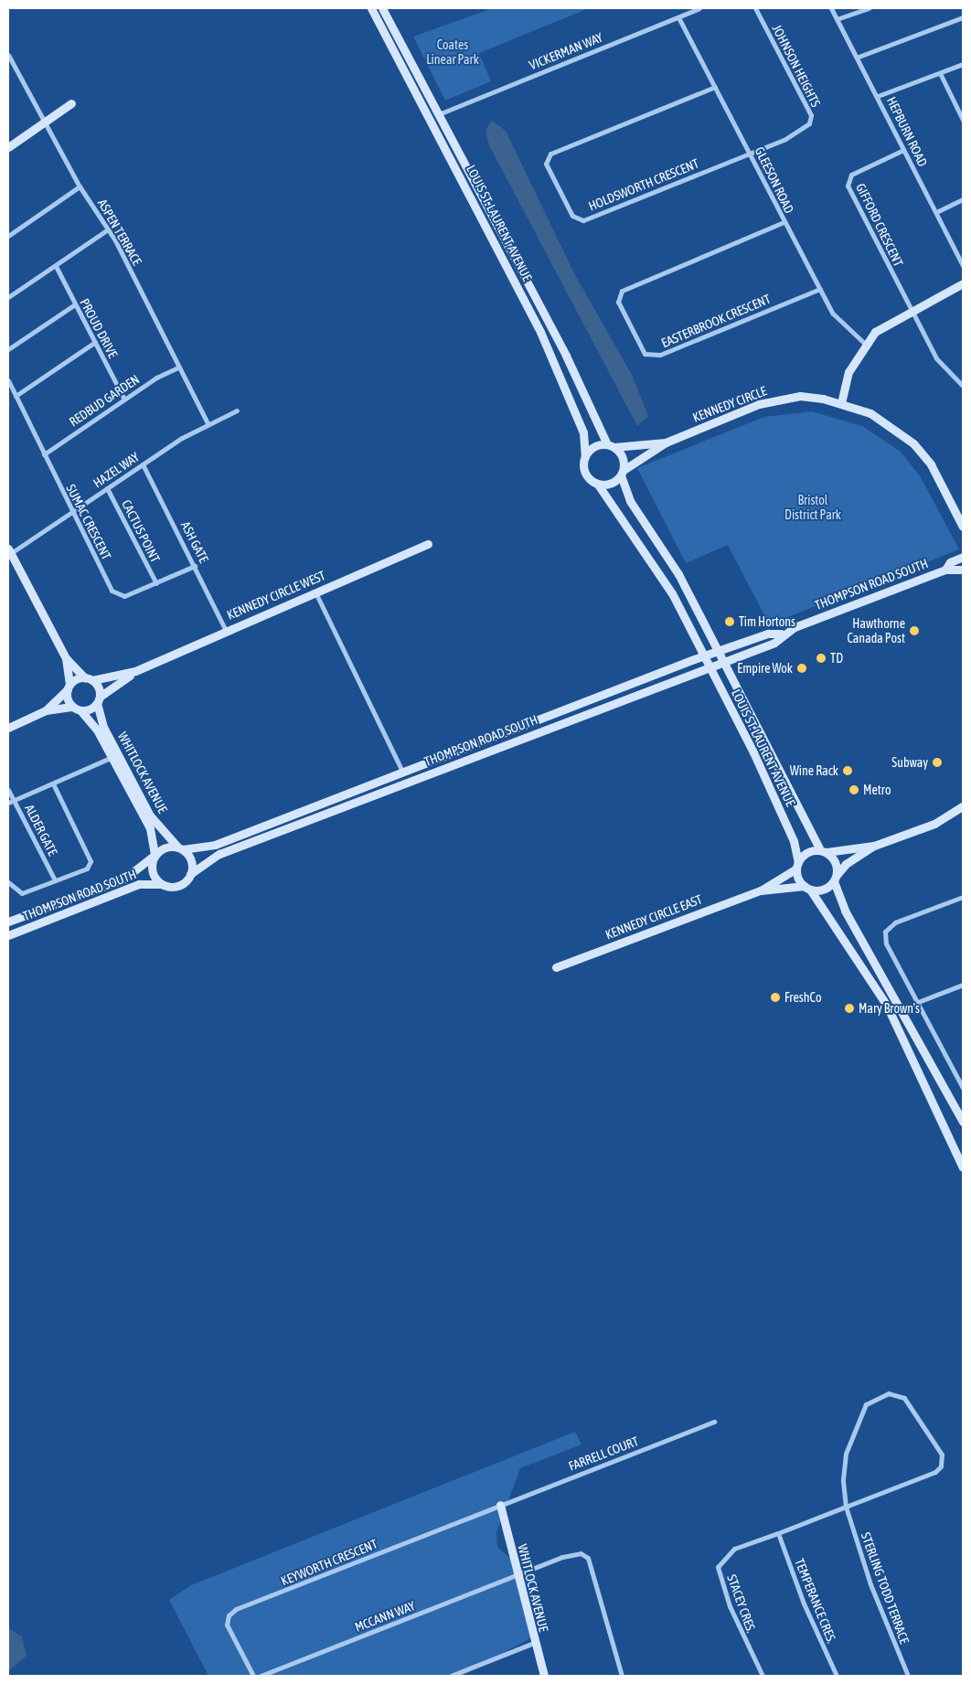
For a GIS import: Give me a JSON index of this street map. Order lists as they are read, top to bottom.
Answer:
{
  "streets": {
    "main road": [
      "LOUIS ST. LAURENT AVENUE",
      "KENNEDY CIRCLE",
      "THOMPSON ROAD SOUTH",
      "KENNEDY CIRCLE WEST",
      "WHITLOCK AVENUE",
      "KENNEDY CIRCLE EAST"
    ],
    "street": [
      "VICKERMAN WAY",
      "JOHNSON HEIGHTS",
      "HEPBURN ROAD",
      "GLEESON ROAD",
      "HOLDSWORTH CRESCENT",
      "GIFFORD CRESCENT",
      "ASPEN TERRACE",
      "EASTERBROOK CRESCENT",
      "PROUD DRIVE",
      "REDBUD GARDEN",
      "HAZEL WAY",
      "SUMAC CRESCENT",
      "CACTUS POINT",
      "ASH GATE",
      "ALDER GATE",
      "FARRELL COURT",
      "KEYWORTH CRESCENT",
      "STERLING TODD TERRACE",
      "TEMPERANCE CRES.",
      "STACEY CRES.",
      "MCCANN WAY"
    ]
  },
  "crossings": [
    ["VICKERMAN WAY", "GLEESON ROAD"],
    ["VICKERMAN WAY", "LOUIS ST. LAURENT AVENUE"],
    ["JOHNSON HEIGHTS", "GLEESON ROAD"],
    ["JOHNSON HEIGHTS", "HOLDSWORTH CRESCENT"],
    ["HEPBURN ROAD", "GIFFORD CRESCENT"],
    ["GLEESON ROAD", "HOLDSWORTH CRESCENT"],
    ["GLEESON ROAD", "EASTERBROOK CRESCENT"],
    ["LOUIS ST. LAURENT AVENUE", "KENNEDY CIRCLE"],
    ["LOUIS ST. LAURENT AVENUE", "THOMPSON ROAD SOUTH"],
    ["LOUIS ST. LAURENT AVENUE", "KENNEDY CIRCLE EAST"],
    ["ASPEN TERRACE", "REDBUD GARDEN"],
    ["ASPEN TERRACE", "HAZEL WAY"],
    ["PROUD DRIVE", "REDBUD GARDEN"],
    ["REDBUD GARDEN", "SUMAC CRESCENT"],
    ["HAZEL WAY", "SUMAC CRESCENT"],
    ["HAZEL WAY", "CACTUS POINT"],
    ["HAZEL WAY", "ASH GATE"],
    ["SUMAC CRESCENT", "CACTUS POINT"],
    ["SUMAC CRESCENT", "ASH GATE"],
    ["ASH GATE", "KENNEDY CIRCLE WEST"],
    ["THOMPSON ROAD SOUTH", "WHITLOCK AVENUE"],
    ["KENNEDY CIRCLE WEST", "WHITLOCK AVENUE"],
    ["WHITLOCK AVENUE", "FARRELL COURT"],
    ["WHITLOCK AVENUE", "KEYWORTH CRESCENT"],
    ["WHITLOCK AVENUE", "MCCANN WAY"],
    ["FARRELL COURT", "KEYWORTH CRESCENT"],
    ["STERLING TODD TERRACE", "STACEY CRES."],
    ["TEMPERANCE CRES.", "STACEY CRES."]
  ],
  "parks": ["Coates Linear Park", "Bristol District Park"],
  "places": [
    "Tim Hortons",
    "Hawthorne Canada Post",
    "TD",
    "Empire Wok",
    "Subway",
    "Wine Rack",
    "Metro",
    "FreshCo",
    "Mary Brown's"
  ]
}
